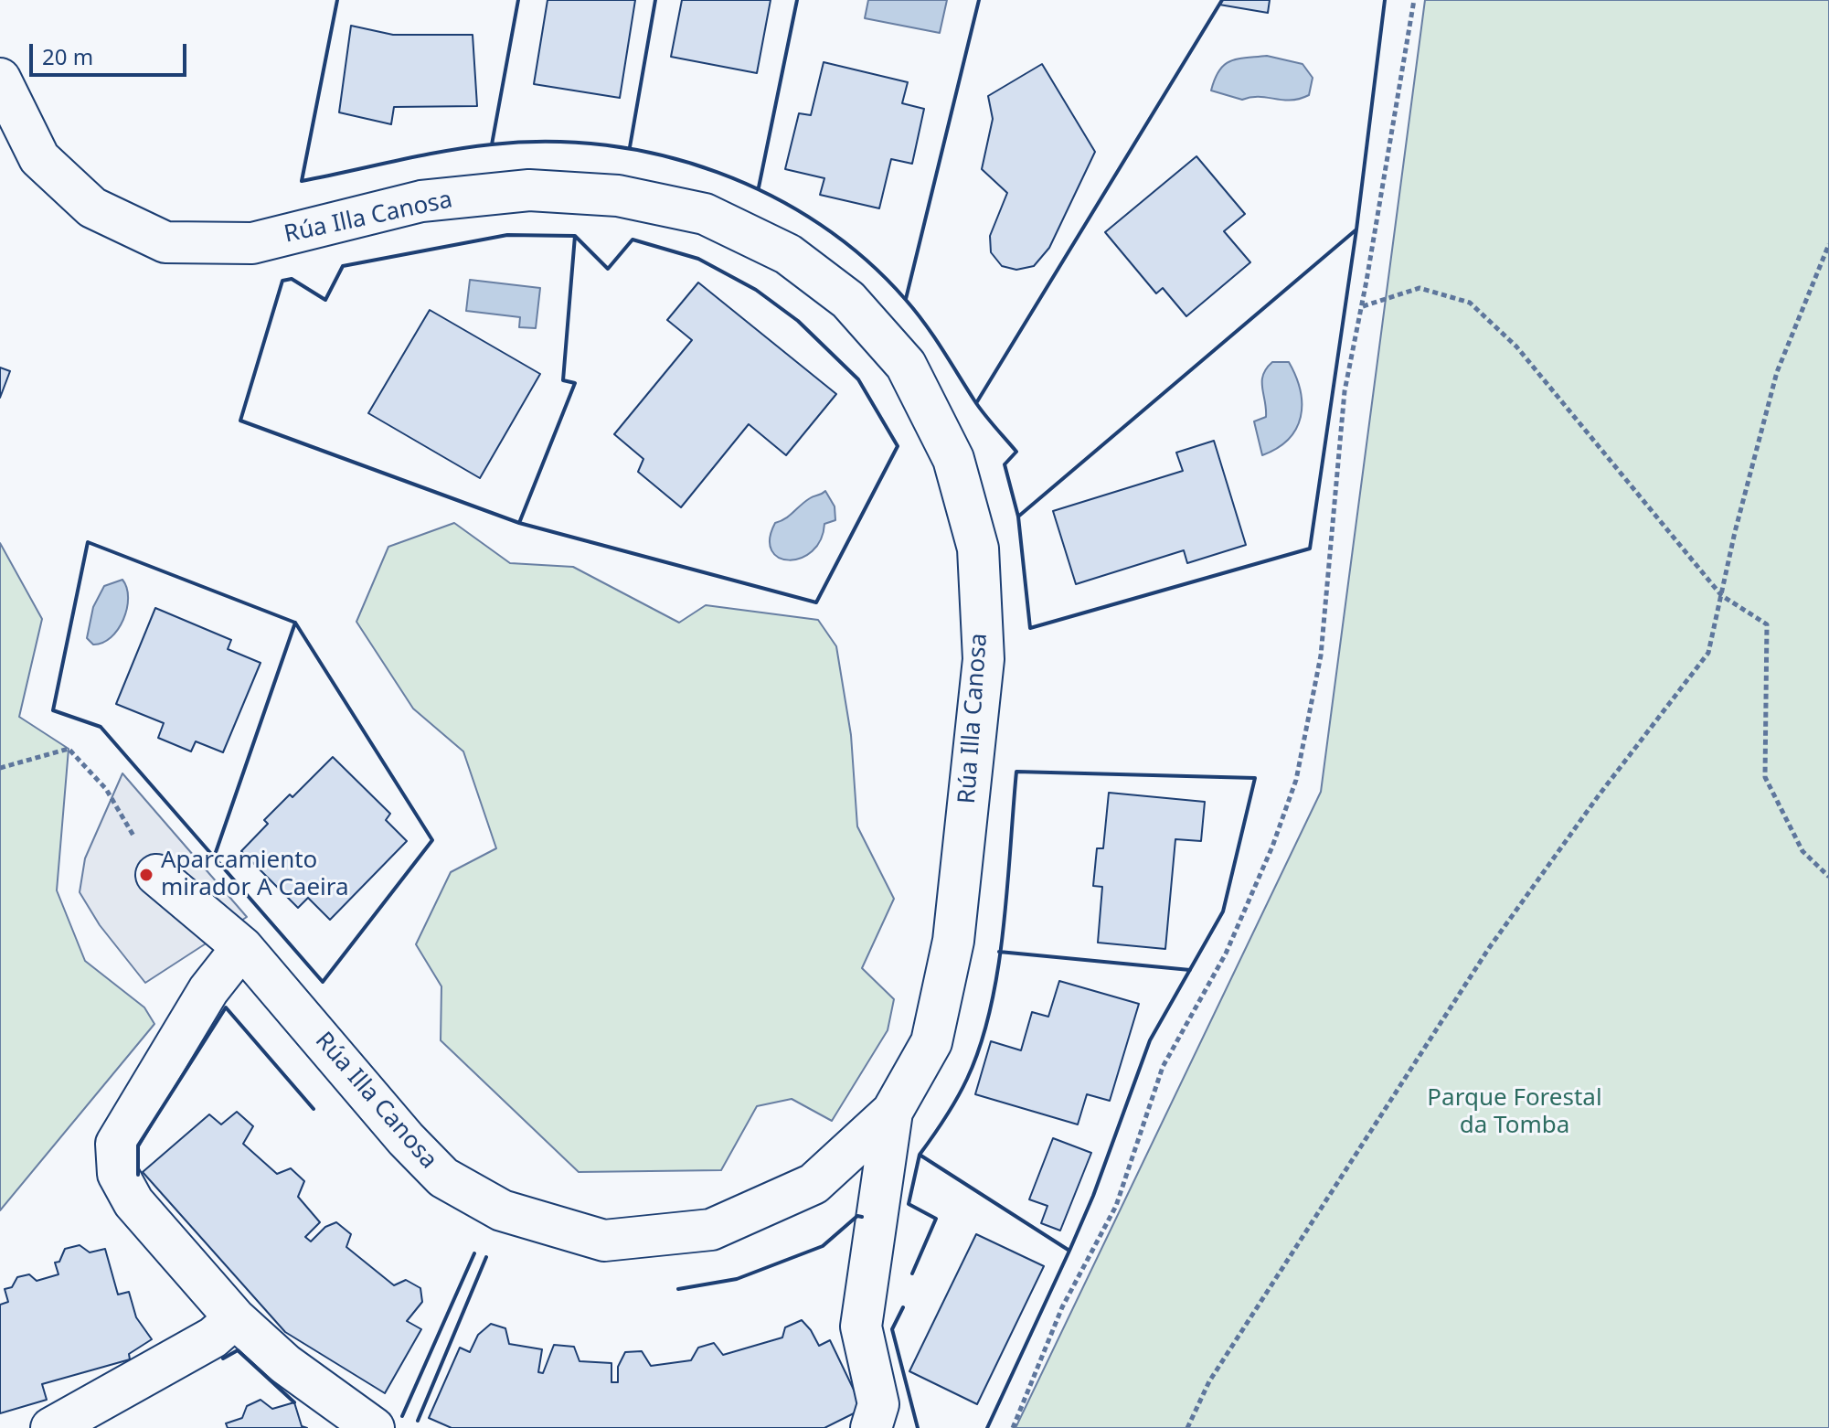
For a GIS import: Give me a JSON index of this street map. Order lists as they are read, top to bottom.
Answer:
{
  "streets": {
    "street": ["Rúa Illa Canosa"]
  },
  "parks": ["Parque Forestal da Tomba"],
  "places": ["Aparcamiento mirador A Caeira"],
  "scale_bar": "20 m"
}
